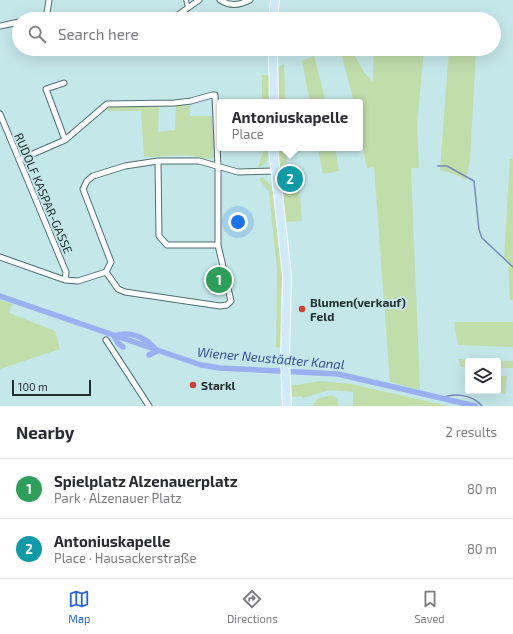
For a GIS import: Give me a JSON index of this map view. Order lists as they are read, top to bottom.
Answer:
{
  "streets": {
    "street": ["RUDOLF KASPAR-GASSE"]
  },
  "water": ["Wiener Neustädter Kanal"],
  "places": ["Blumen(verkauf) Feld", "Starkl"],
  "scale_bar": "100 m",
  "page": {
    "search": "Search here",
    "popup": ["Antoniuskapelle", "Place"],
    "pins": ["2", "1"],
    "scale": "100 m",
    "heading": ["Nearby", "2 results"],
    "list": [
      {
        "mark": "1",
        "name": "Spielplatz Alzenauerplatz",
        "note": "Park · Alzenauer Platz",
        "value": "80 m"
      },
      {
        "mark": "2",
        "name": "Antoniuskapelle",
        "note": "Place · Hausackerstraße",
        "value": "80 m"
      }
    ],
    "nav": ["Map", "Directions", "Saved"]
  }
}
